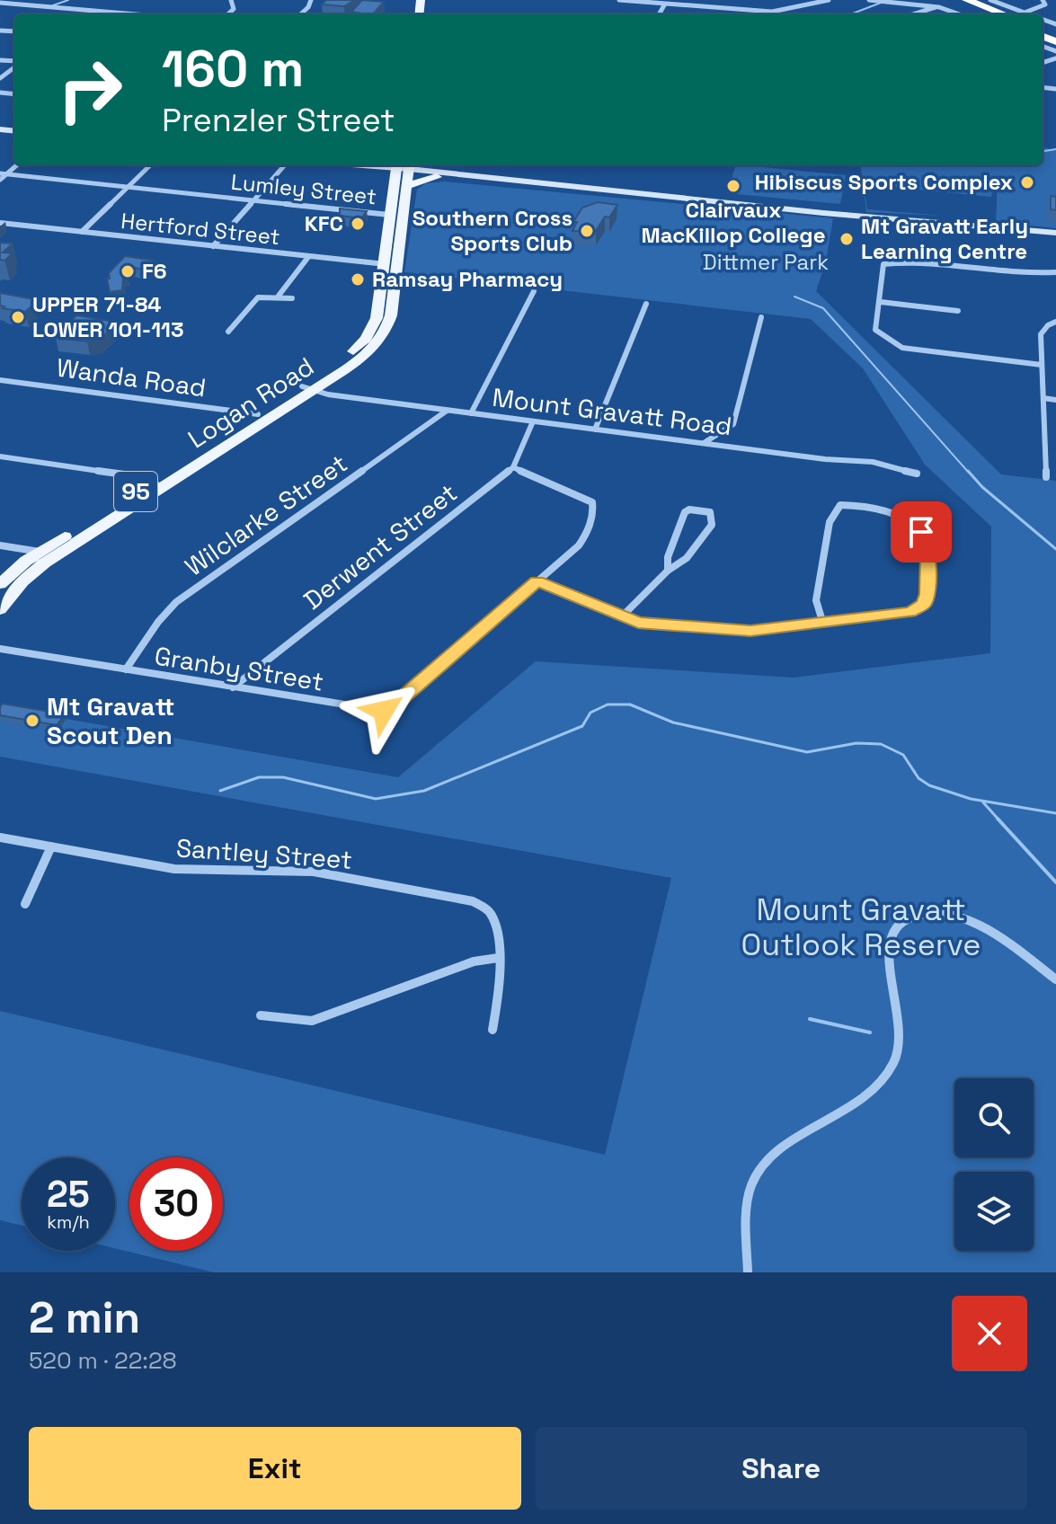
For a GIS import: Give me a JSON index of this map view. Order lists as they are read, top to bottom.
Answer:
{
  "streets": {
    "main road": ["Logan Road", "95"],
    "street": [
      "Lumley Street",
      "Hertford Street",
      "Wanda Road",
      "Mount Gravatt Road",
      "Wilclarke Street",
      "Derwent Street",
      "Granby Street",
      "Santley Street"
    ]
  },
  "crossings": [
    ["Lumley Street", "Logan Road"],
    ["Hertford Street", "Logan Road"],
    ["Wanda Road", "Logan Road"],
    ["Logan Road", "Mount Gravatt Road"],
    ["Mount Gravatt Road", "Wilclarke Street"],
    ["Mount Gravatt Road", "Derwent Street"],
    ["Wilclarke Street", "Granby Street"],
    ["Derwent Street", "Granby Street"]
  ],
  "parks": ["Dittmer Park", "Mount Gravatt Outlook Reserve"],
  "places": [
    "Hibiscus Sports Complex",
    "Clairvaux MacKillop College",
    "KFC",
    "Southern Cross Sports Club",
    "Mt Gravatt Early Learning Centre",
    "F6",
    "Ramsay Pharmacy",
    "UPPER 71-84 LOWER 101-113",
    "Mt Gravatt Scout Den"
  ],
  "page": {
    "turn": ["160 m", "Prenzler Street"],
    "speed": "25 km/h",
    "limit": "30",
    "heading": ["2 min", "520 m · 22:28"],
    "buttons": ["Exit", "Share"]
  }
}
